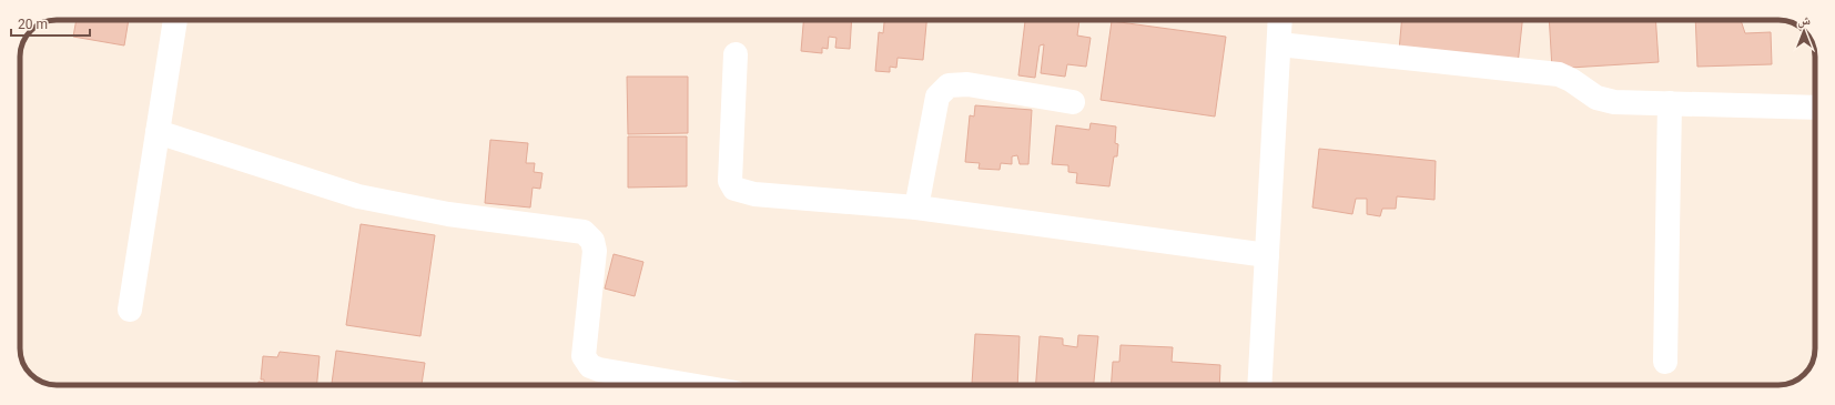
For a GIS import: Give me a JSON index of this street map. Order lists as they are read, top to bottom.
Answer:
{
  "scale_bar": "20 m",
  "north": "top"
}
